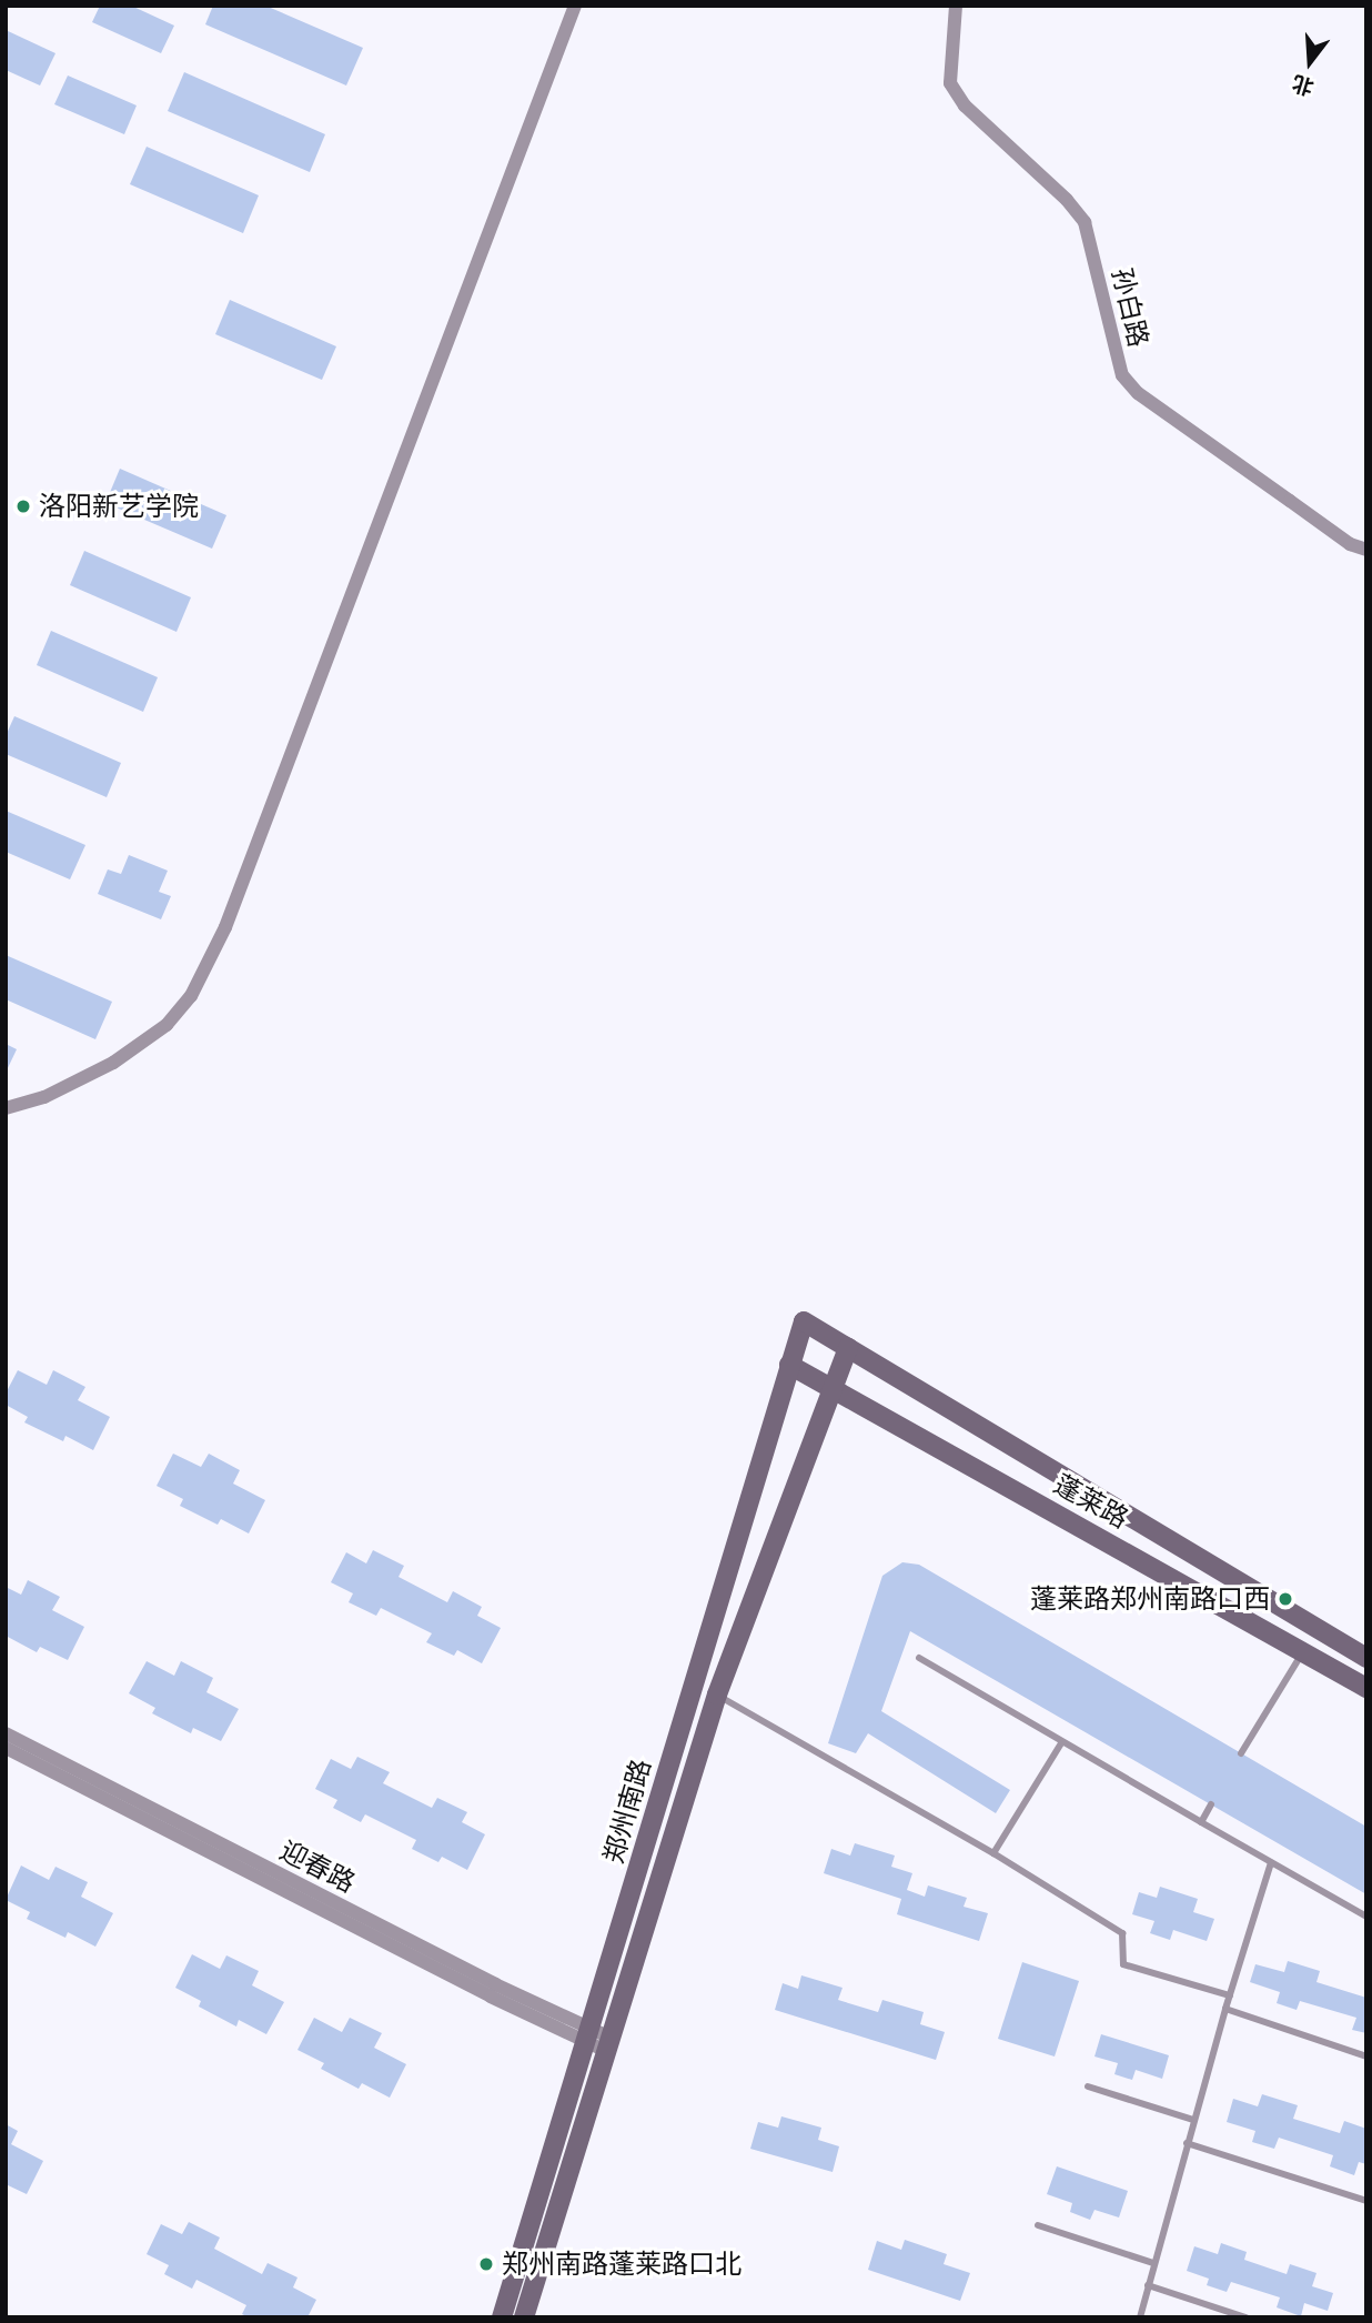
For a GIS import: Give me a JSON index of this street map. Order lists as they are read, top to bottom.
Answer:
{
  "streets": {
    "street": [
      "孙白路",
      "蓬莱路",
      "郑州南路",
      "迎春路"
    ]
  },
  "crossings": [
    ["蓬莱路", "郑州南路"],
    ["郑州南路", "迎春路"]
  ],
  "places": ["洛阳新艺学院", "蓬莱路郑州南路口西", "郑州南路蓬莱路口北"],
  "north": "bottom"
}
